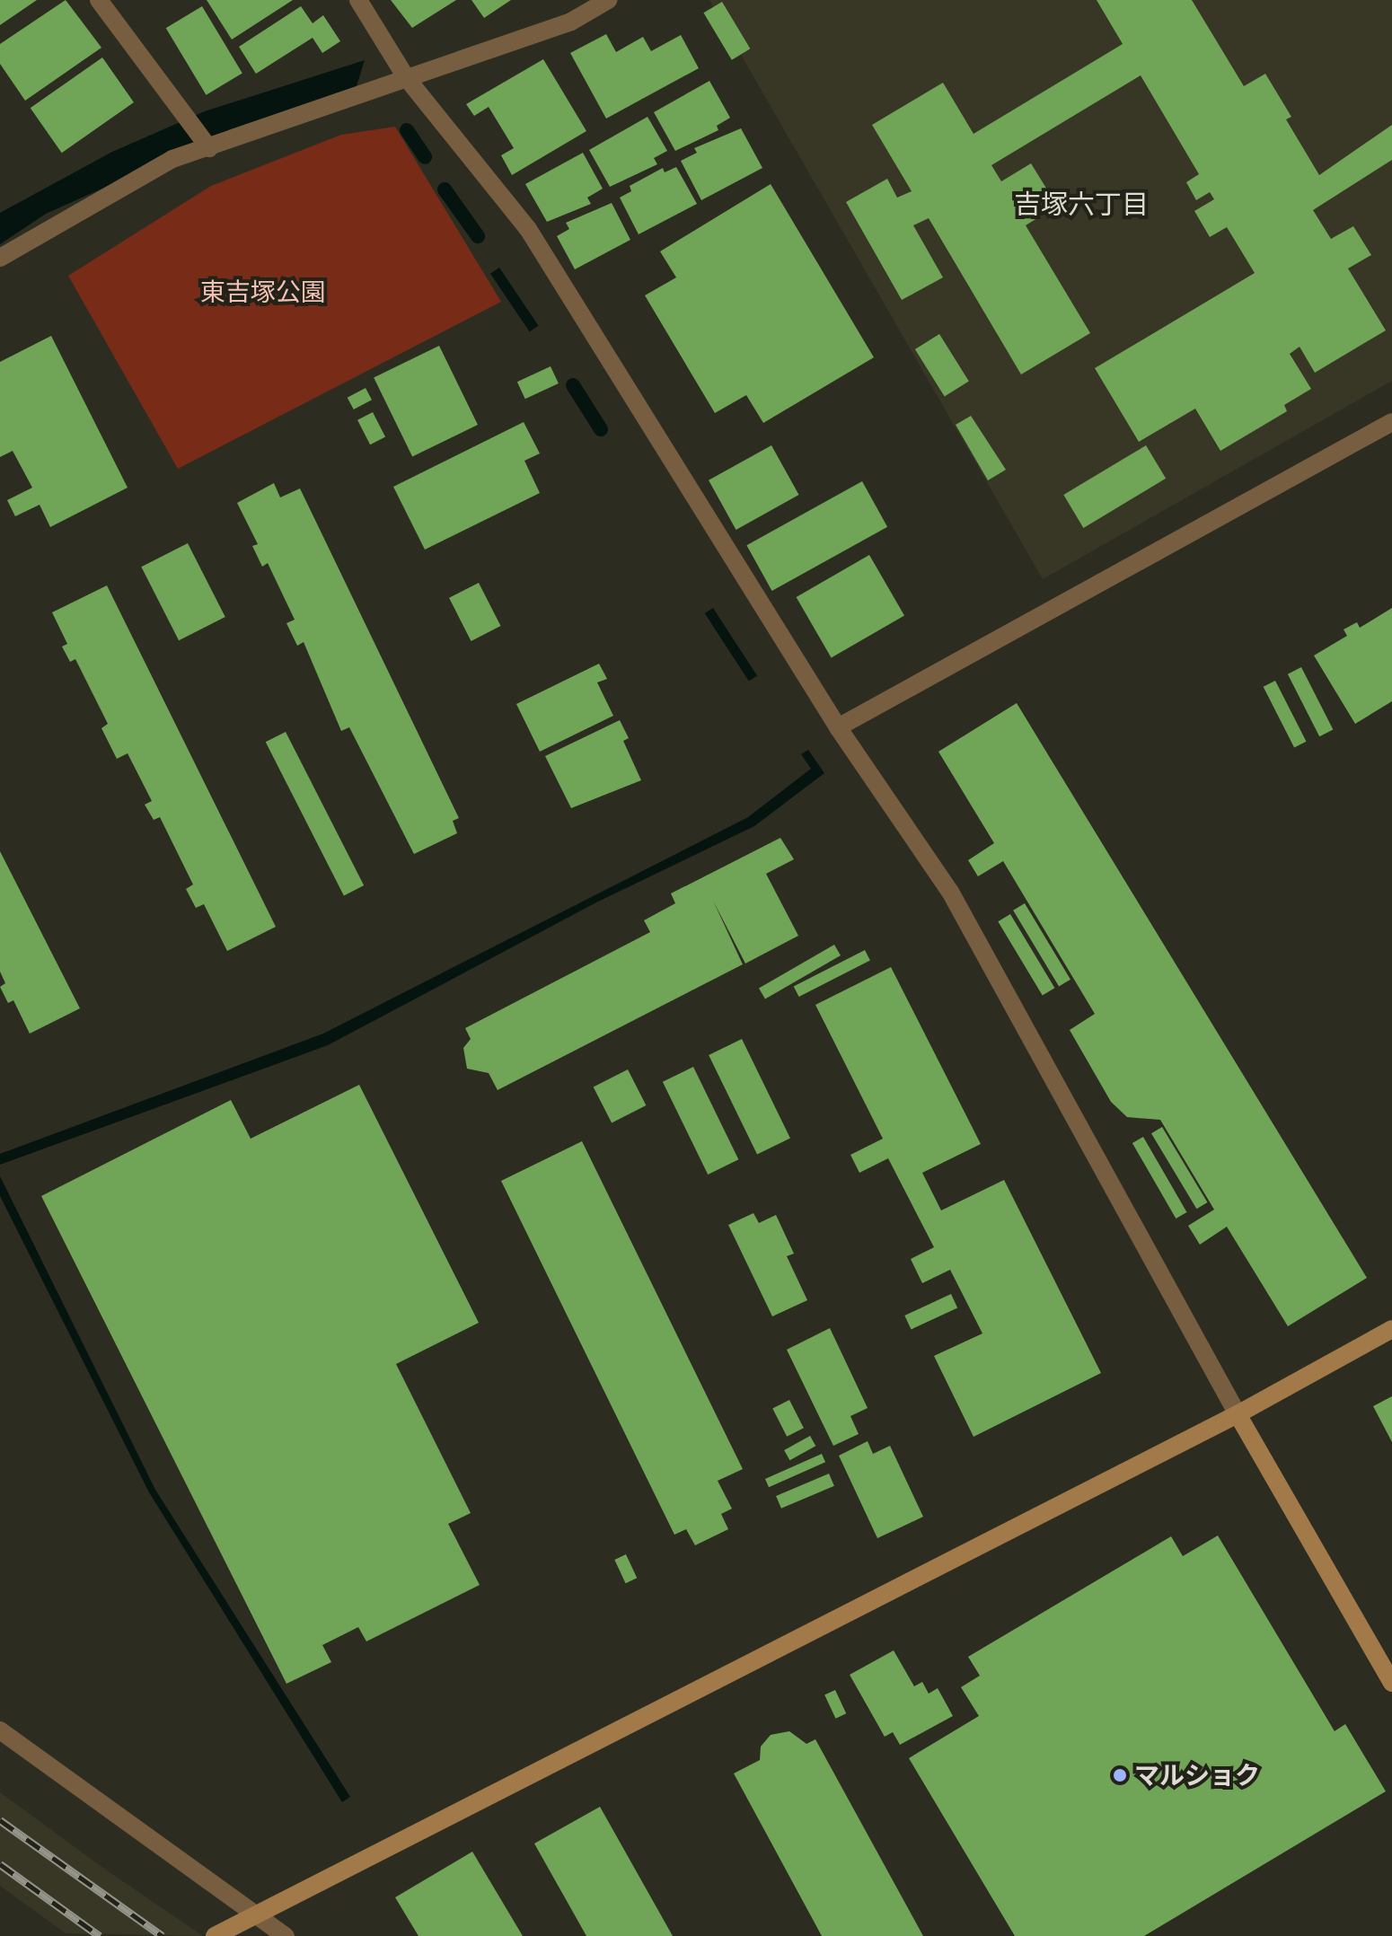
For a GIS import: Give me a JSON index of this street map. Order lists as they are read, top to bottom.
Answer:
{
  "districts": ["吉塚六丁目"],
  "parks": ["東吉塚公園"],
  "places": ["マルショク"]
}
